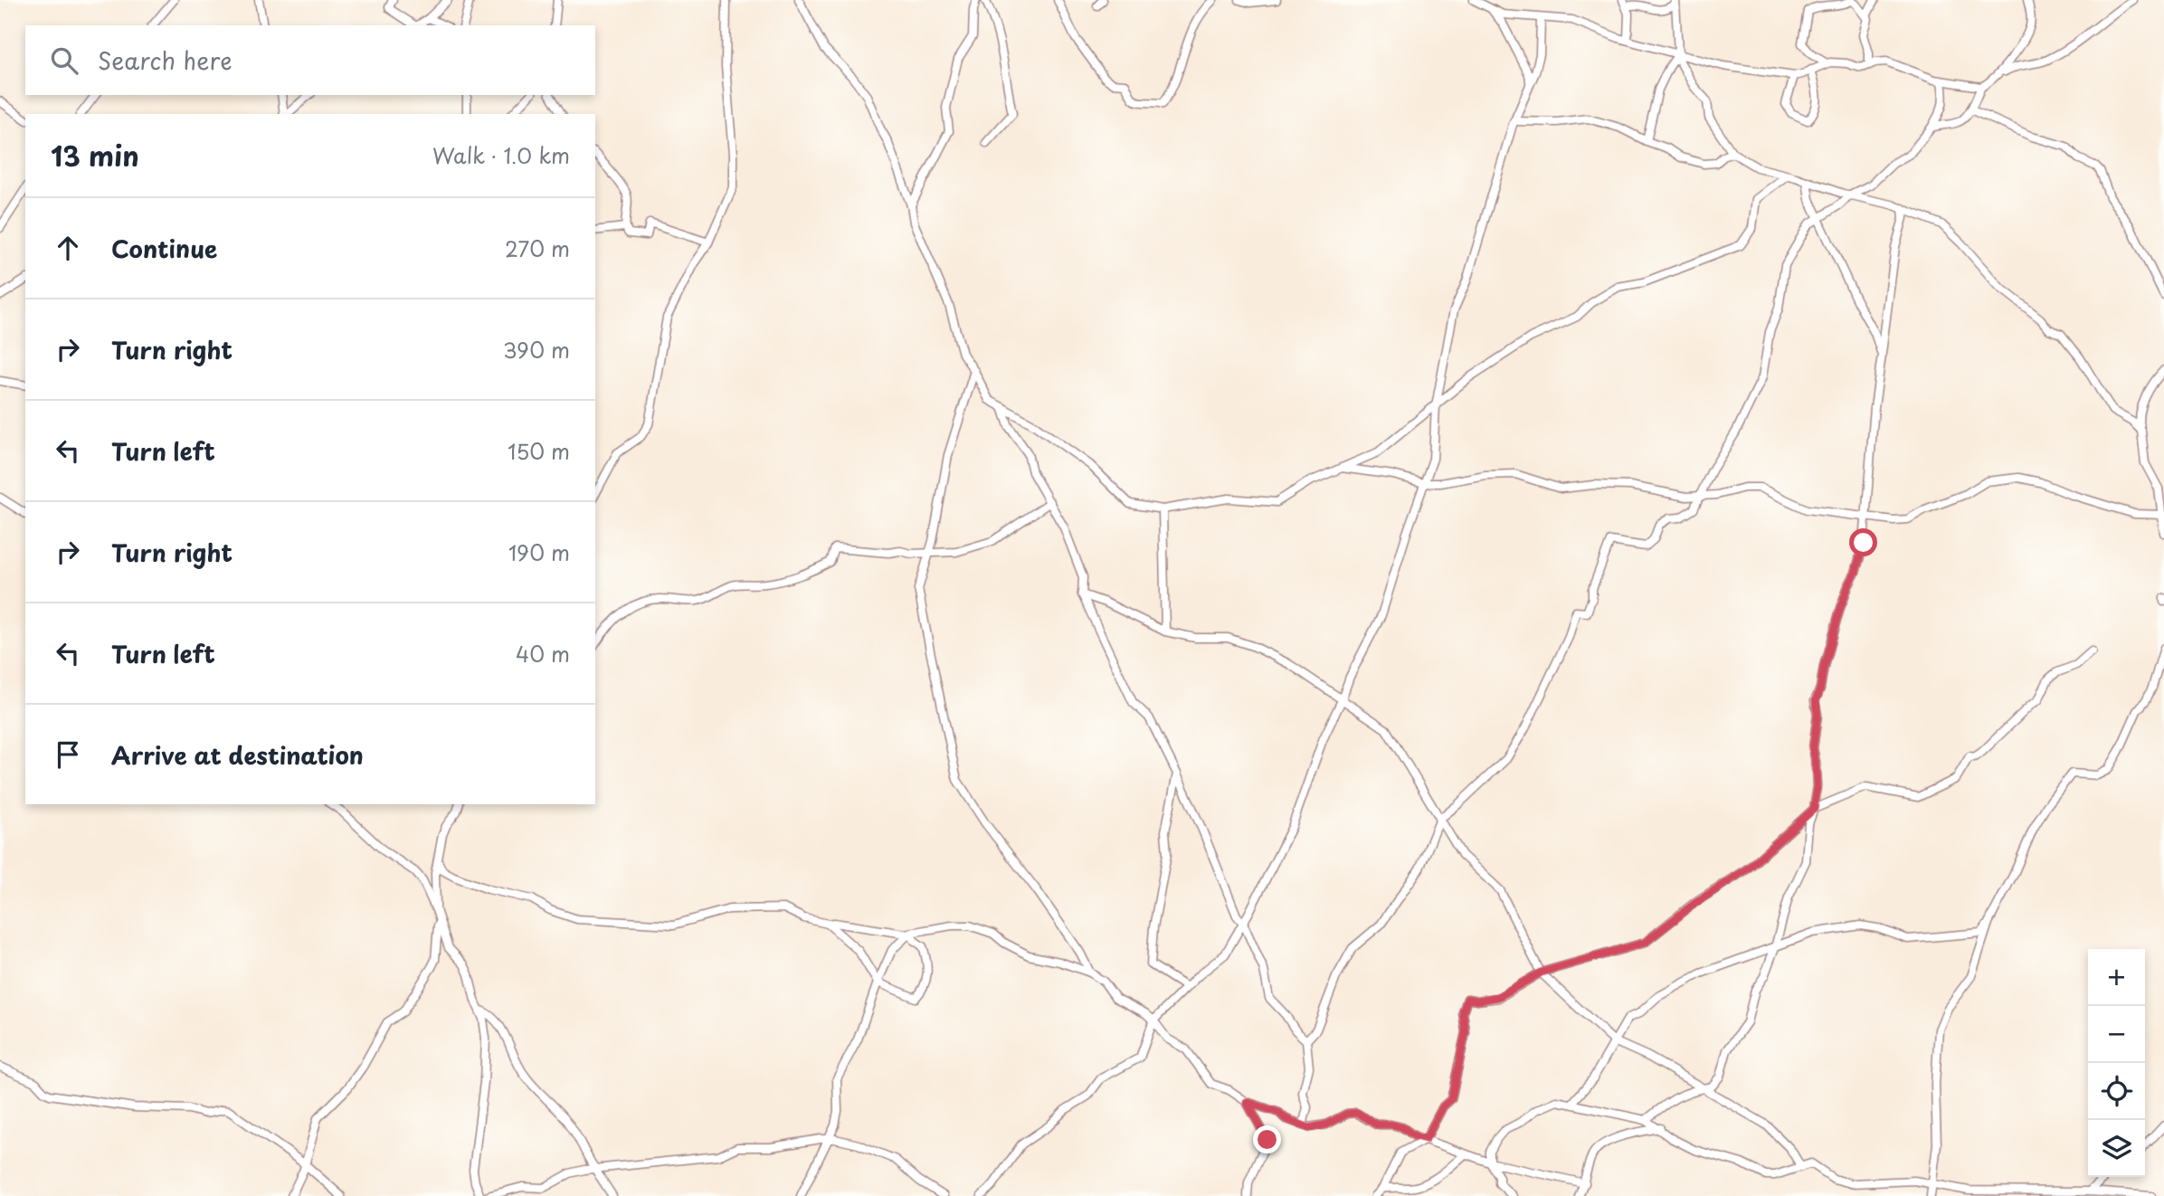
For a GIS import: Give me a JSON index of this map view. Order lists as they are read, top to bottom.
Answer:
{
  "page": {
    "search": "Search here",
    "heading": ["13 min", "Walk · 1.0 km"],
    "list": [
      ["Continue", "270 m"],
      ["Turn right", "390 m"],
      ["Turn left", "150 m"],
      ["Turn right", "190 m"],
      ["Turn left", "40 m"],
      "Arrive at destination"
    ],
    "map_buttons": ["+", "−"]
  }
}
